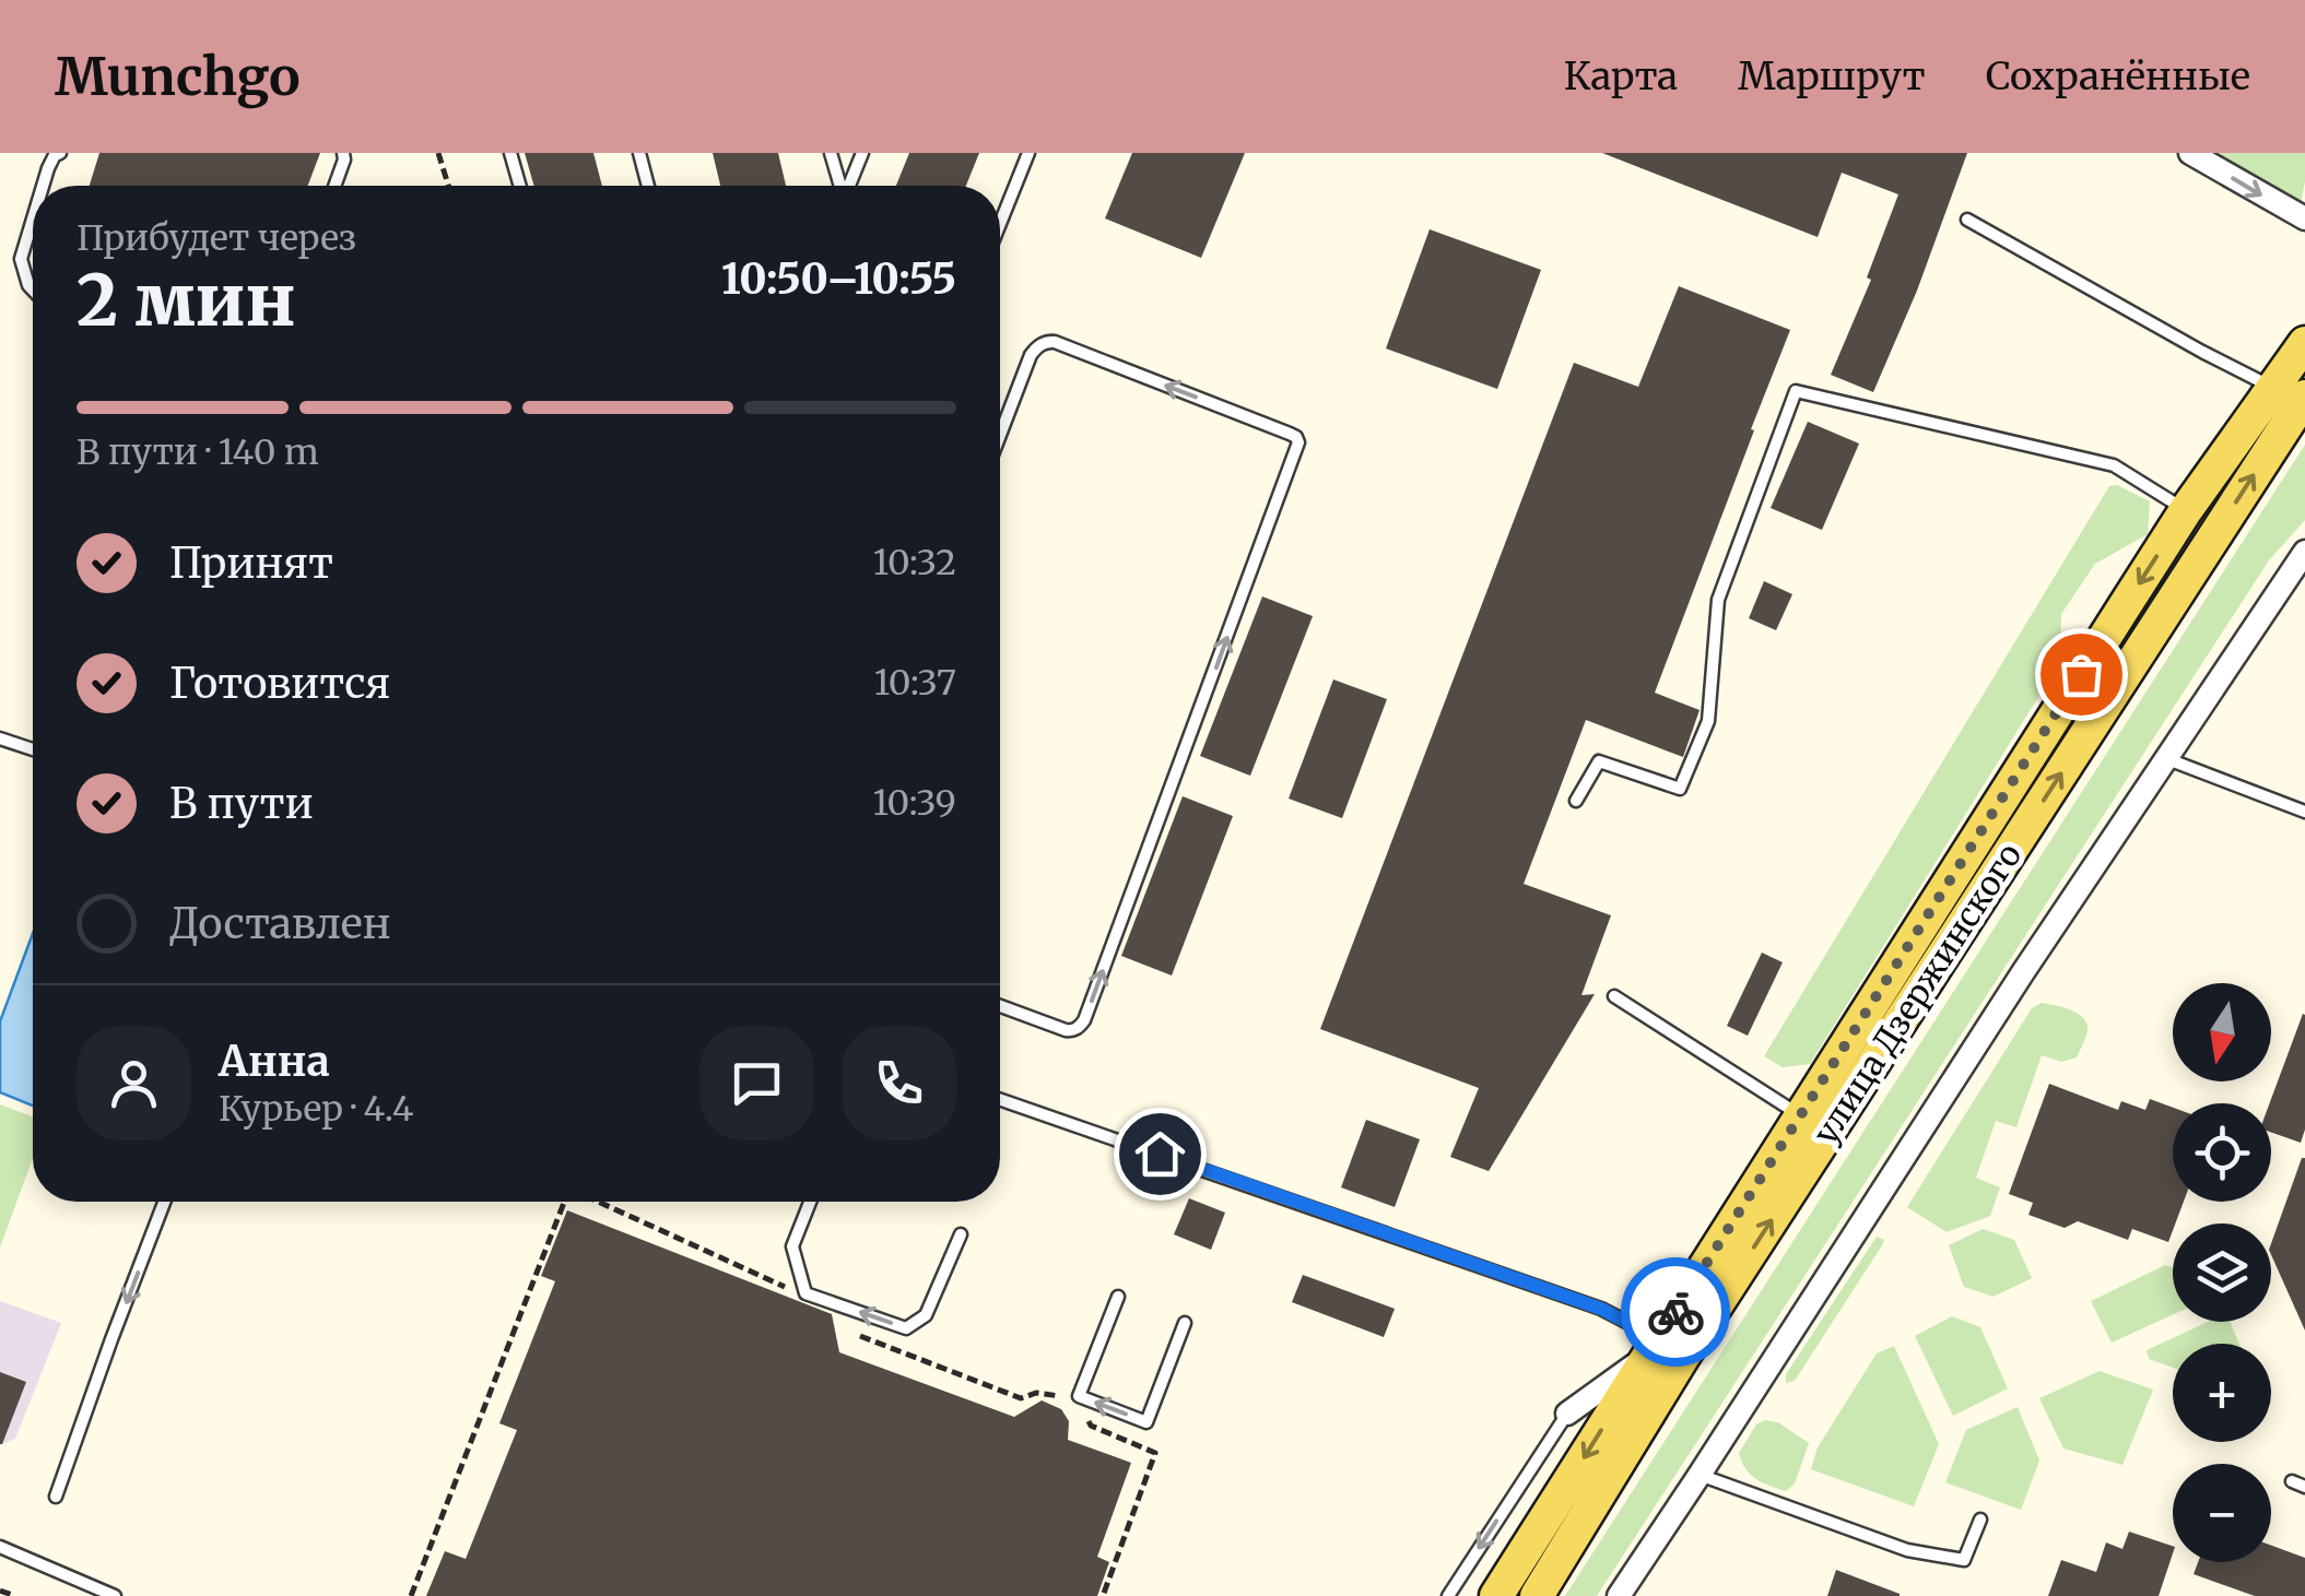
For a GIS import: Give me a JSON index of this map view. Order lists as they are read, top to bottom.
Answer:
{
  "streets": {
    "main road": ["улица Дзержинского"]
  },
  "north": "bottom",
  "page": {
    "header": "Munchgo",
    "nav": ["Карта", "Маршрут", "Сохранённые"],
    "heading": ["2 мин", "Прибудет через", "10:50–10:55"],
    "panel": ["Анна", "Курьер · 4.4"],
    "bar": "В пути · 140 m",
    "list": [
      ["Принят", "10:32"],
      ["Готовится", "10:37"],
      ["В пути", "10:39"],
      "Доставлен"
    ],
    "map_buttons": ["+", "−"]
  }
}
